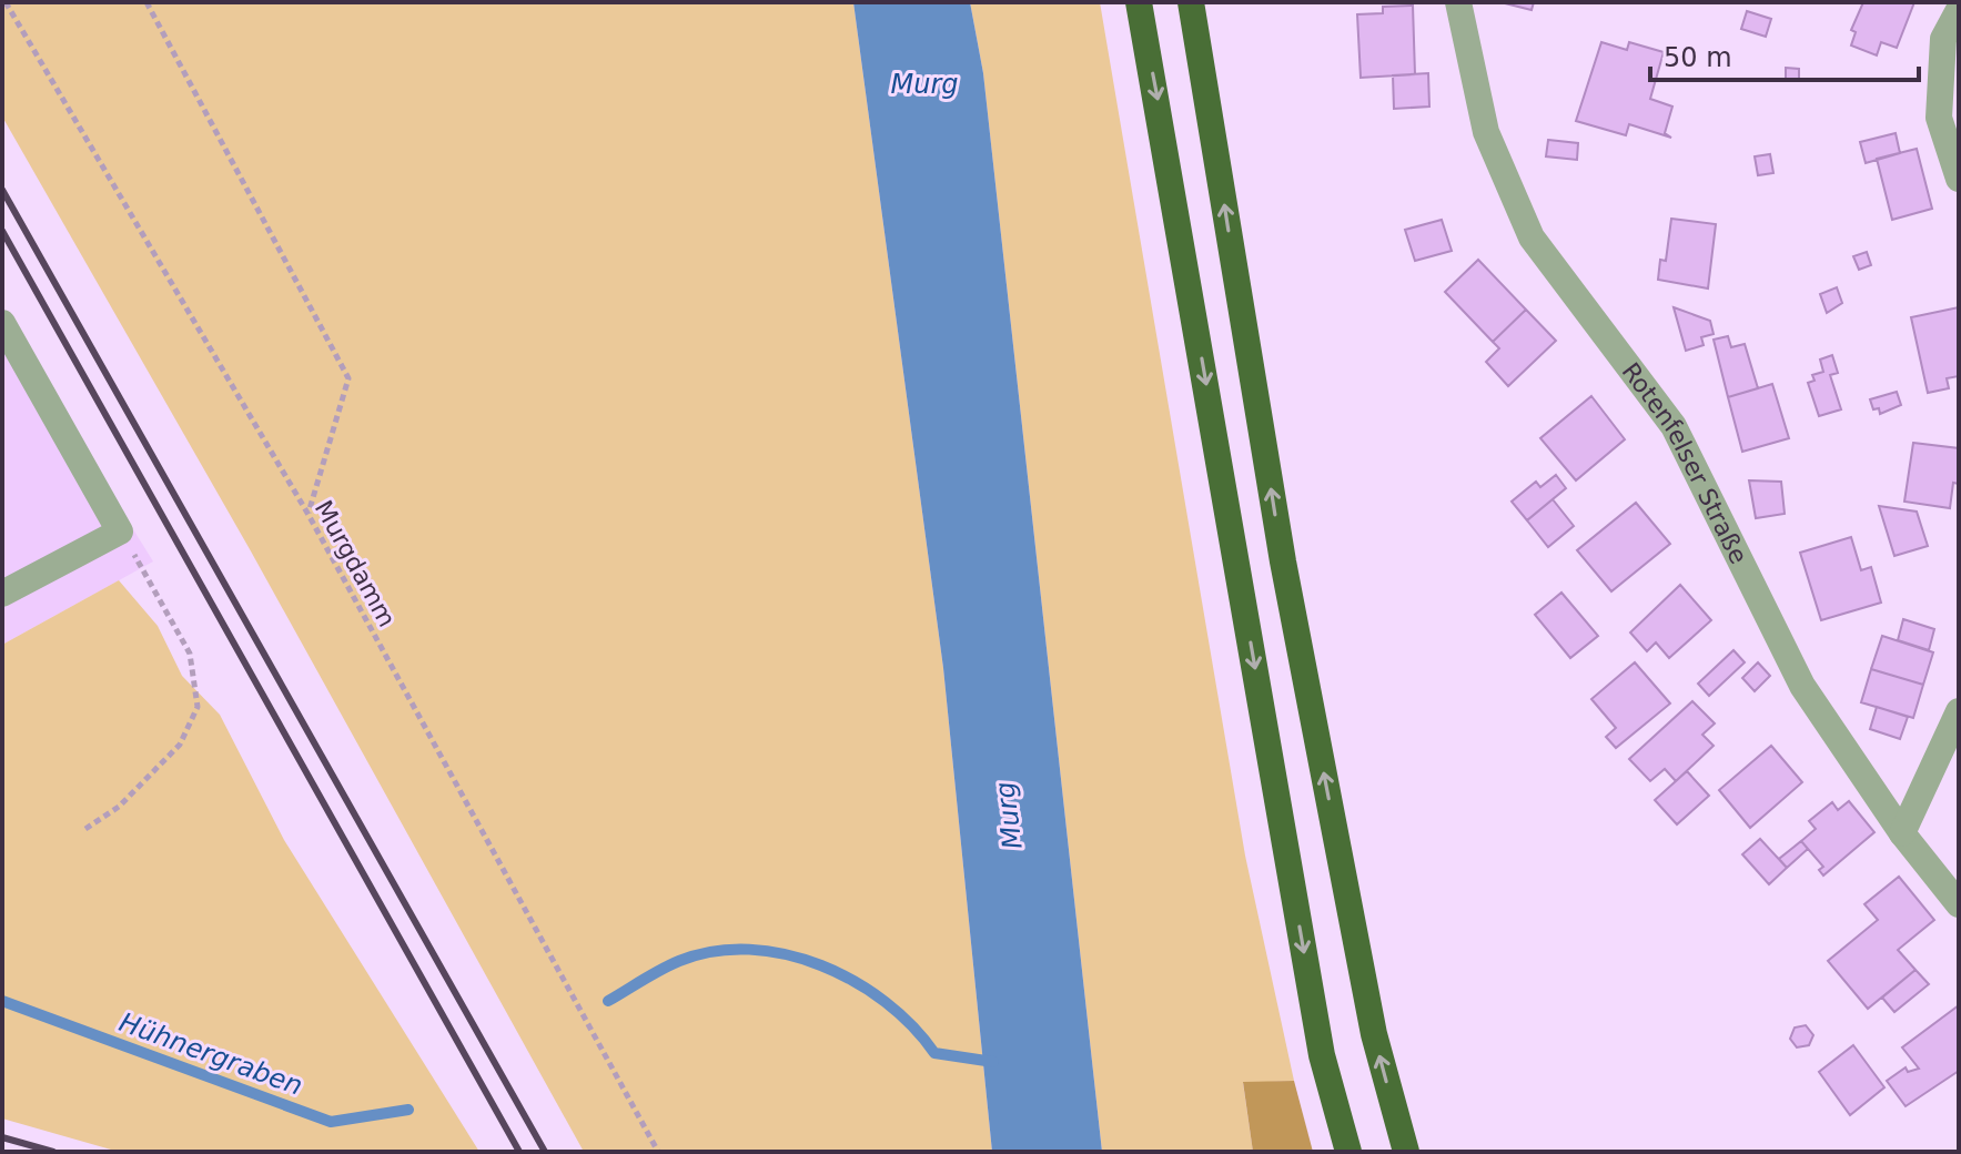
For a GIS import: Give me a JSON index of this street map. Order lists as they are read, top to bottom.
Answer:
{
  "streets": {
    "street": ["Rotenfelser Straße"],
    "path": ["Murgdamm"]
  },
  "water": ["Murg", "Hühnergraben"],
  "scale_bar": "50 m"
}
